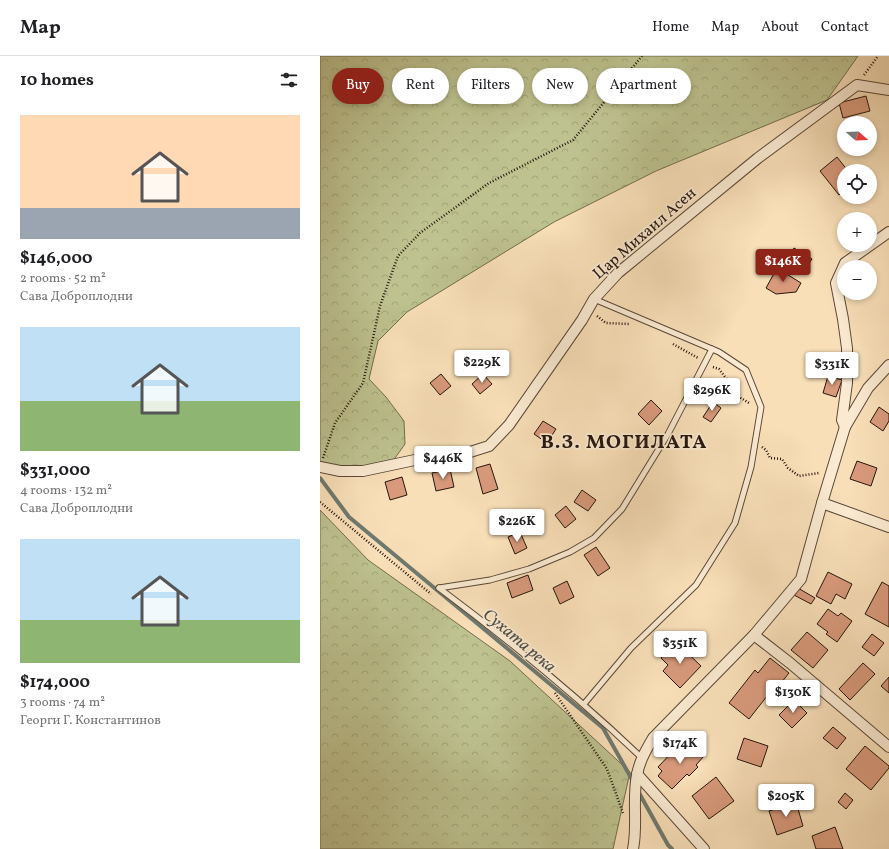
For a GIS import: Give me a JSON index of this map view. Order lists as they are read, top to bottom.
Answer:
{
  "streets": {
    "street": ["Цар Михаил Асен"]
  },
  "districts": ["В.З. МОГИЛАТА"],
  "water": ["Сухата река"],
  "north": "right",
  "page": {
    "header": "Map",
    "nav": [
      "Home",
      "Map",
      "About",
      "Contact"
    ],
    "heading": "10 homes",
    "chip": [
      "Buy",
      "Rent",
      "Filters",
      "New",
      "Apartment"
    ],
    "list": [
      {
        "name": "$146,000",
        "note": "2 rooms · 52 m² · Сава Доброплодни"
      },
      {
        "name": "$331,000",
        "note": "4 rooms · 132 m² · Сава Доброплодни"
      },
      {
        "name": "$174,000",
        "note": "3 rooms · 74 m² · Георги Г. Константинов"
      }
    ],
    "map_buttons": ["+", "−"],
    "price": [
      "$146K",
      "$229K",
      "$331K",
      "$296K",
      "$446K",
      "$226K",
      "$351K",
      "$130K",
      "$174K",
      "$205K"
    ]
  }
}
